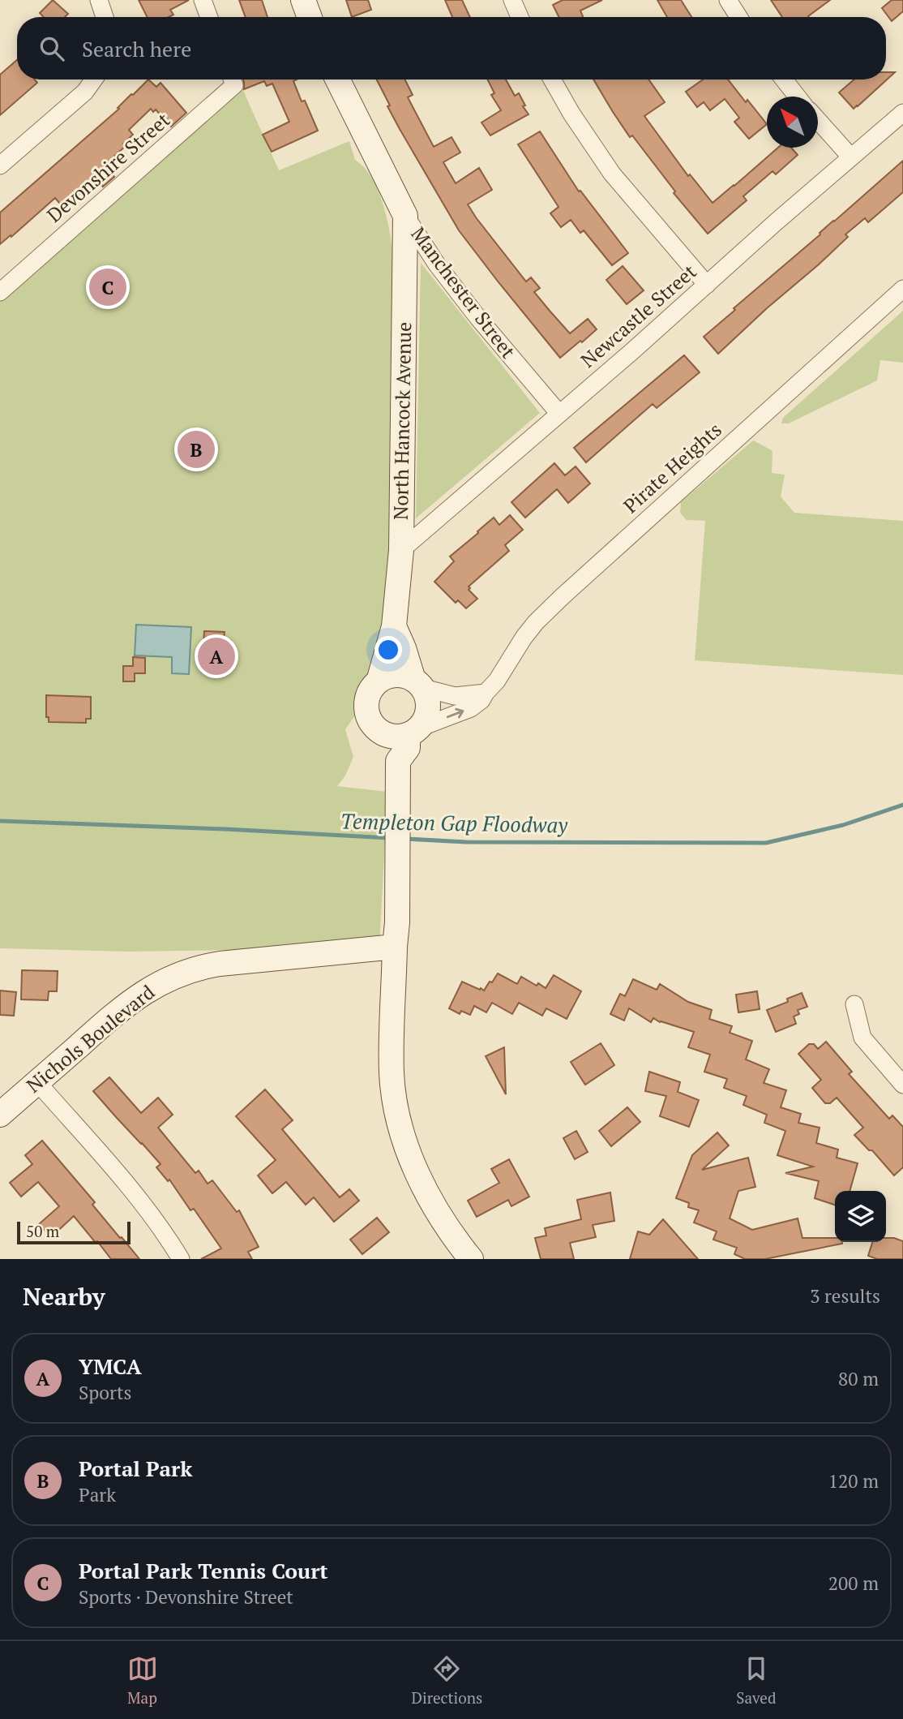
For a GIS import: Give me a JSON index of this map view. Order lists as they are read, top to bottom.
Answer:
{
  "streets": {
    "street": [
      "Devonshire Street",
      "Manchester Street",
      "Newcastle Street",
      "North Hancock Avenue",
      "Pirate Heights",
      "Nichols Boulevard"
    ]
  },
  "crossings": [
    ["Manchester Street", "Newcastle Street"],
    ["Manchester Street", "North Hancock Avenue"],
    ["Newcastle Street", "North Hancock Avenue"],
    ["North Hancock Avenue", "Pirate Heights"],
    ["North Hancock Avenue", "Nichols Boulevard"]
  ],
  "water": ["Templeton Gap Floodway"],
  "scale_bar": "50 m",
  "north": "top left",
  "page": {
    "search": "Search here",
    "pins": ["C", "B", "A"],
    "scale": "50 m",
    "heading": ["Nearby", "3 results"],
    "list": [
      {
        "mark": "A",
        "name": "YMCA",
        "note": "Sports",
        "value": "80 m"
      },
      {
        "mark": "B",
        "name": "Portal Park",
        "note": "Park",
        "value": "120 m"
      },
      {
        "mark": "C",
        "name": "Portal Park Tennis Court",
        "note": "Sports · Devonshire Street",
        "value": "200 m"
      }
    ],
    "nav": ["Map", "Directions", "Saved"]
  }
}
